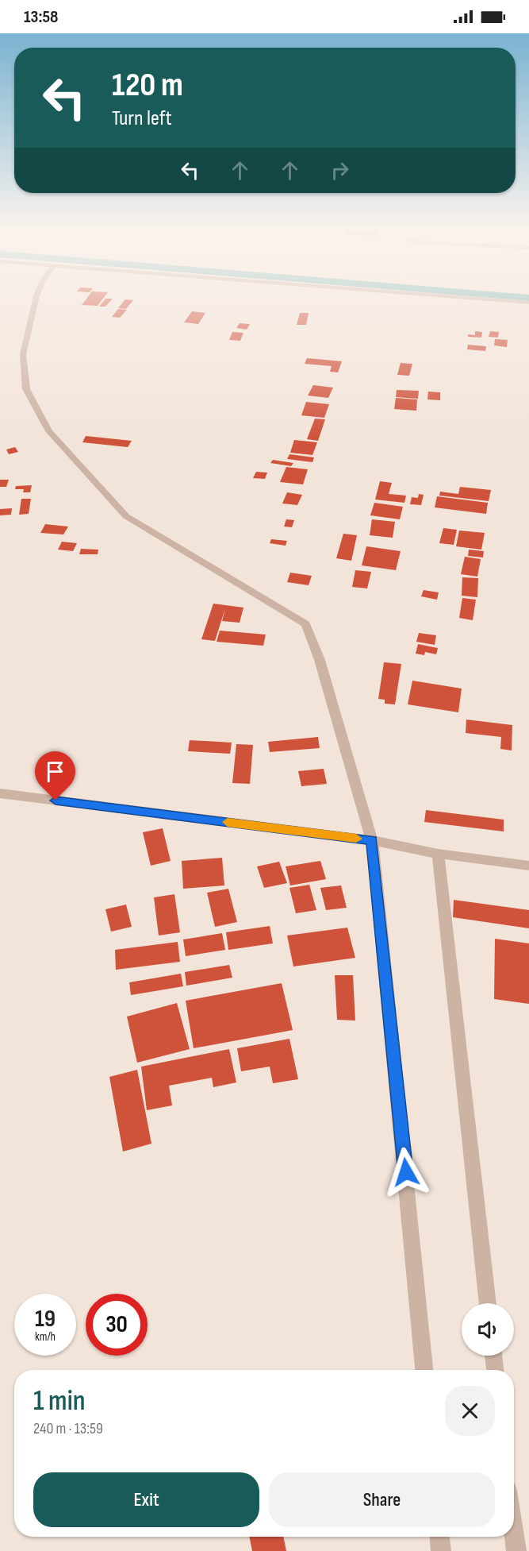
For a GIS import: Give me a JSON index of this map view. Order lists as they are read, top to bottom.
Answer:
{
  "page": {
    "status": "13:58",
    "turn": ["120 m", "Turn left"],
    "speed": "19 km/h",
    "limit": "30",
    "heading": ["1 min", "240 m · 13:59"],
    "buttons": ["Exit", "Share"]
  }
}
